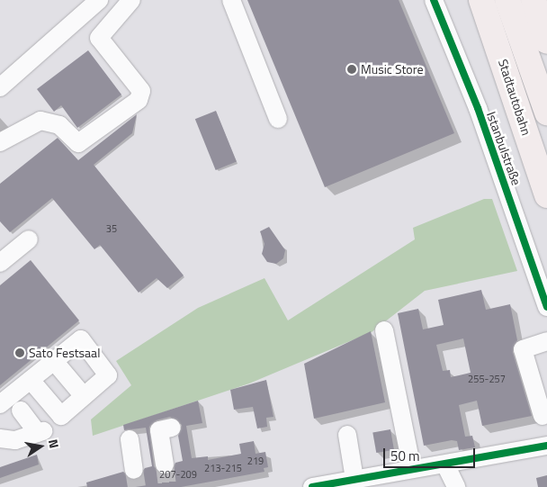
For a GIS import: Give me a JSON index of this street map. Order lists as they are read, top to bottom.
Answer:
{
  "streets": {
    "highway": ["Stadtautobahn"],
    "street": ["Istanbulstraße"]
  },
  "places": ["Music Store", "Sato Festsaal"],
  "house_numbers": [
    "35",
    "255-257",
    "219",
    "213-215",
    "207-209"
  ],
  "scale_bar": "50 m",
  "north": "right"
}
